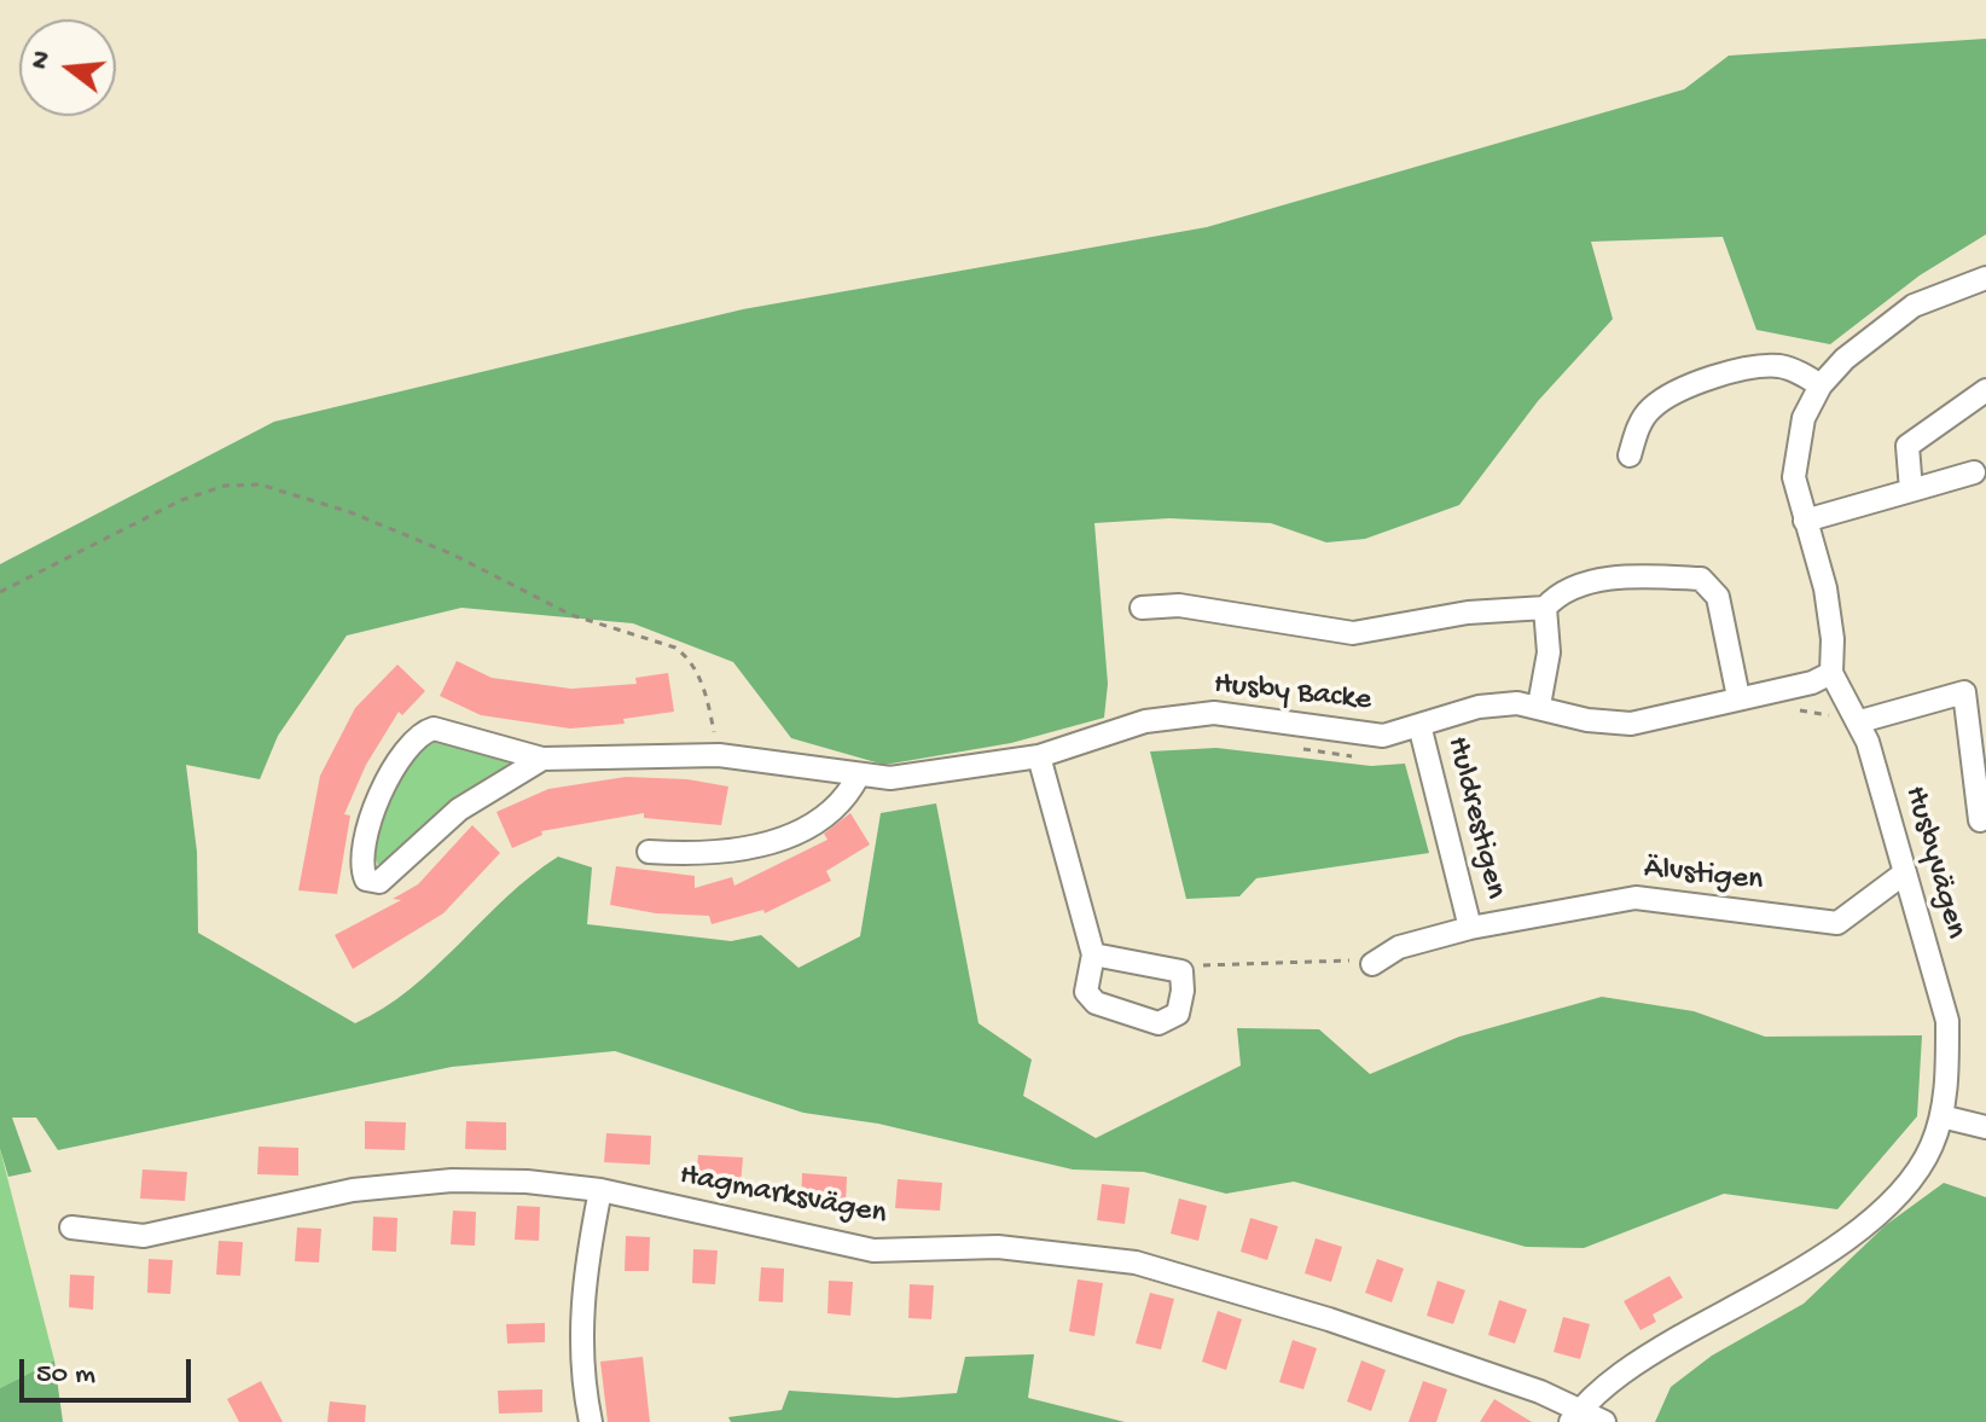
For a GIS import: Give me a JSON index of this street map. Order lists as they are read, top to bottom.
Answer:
{
  "streets": {
    "street": [
      "Husby Backe",
      "Huldrestigen",
      "Husbyvägen",
      "Älvstigen",
      "Hagmarksvägen"
    ]
  },
  "crossings": [
    ["Husby Backe", "Huldrestigen"],
    ["Husby Backe", "Husbyvägen"],
    ["Huldrestigen", "Älvstigen"],
    ["Husbyvägen", "Älvstigen"],
    ["Husbyvägen", "Hagmarksvägen"]
  ],
  "scale_bar": "50 m",
  "north": "left"
}
